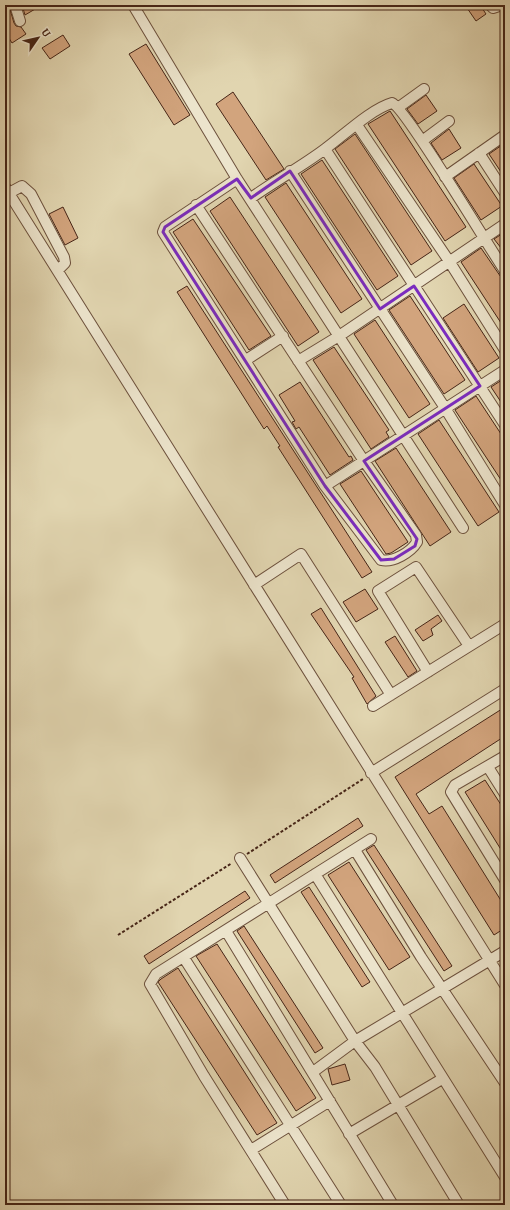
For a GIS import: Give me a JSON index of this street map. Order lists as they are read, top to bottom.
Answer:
{
  "north": "top right"
}
